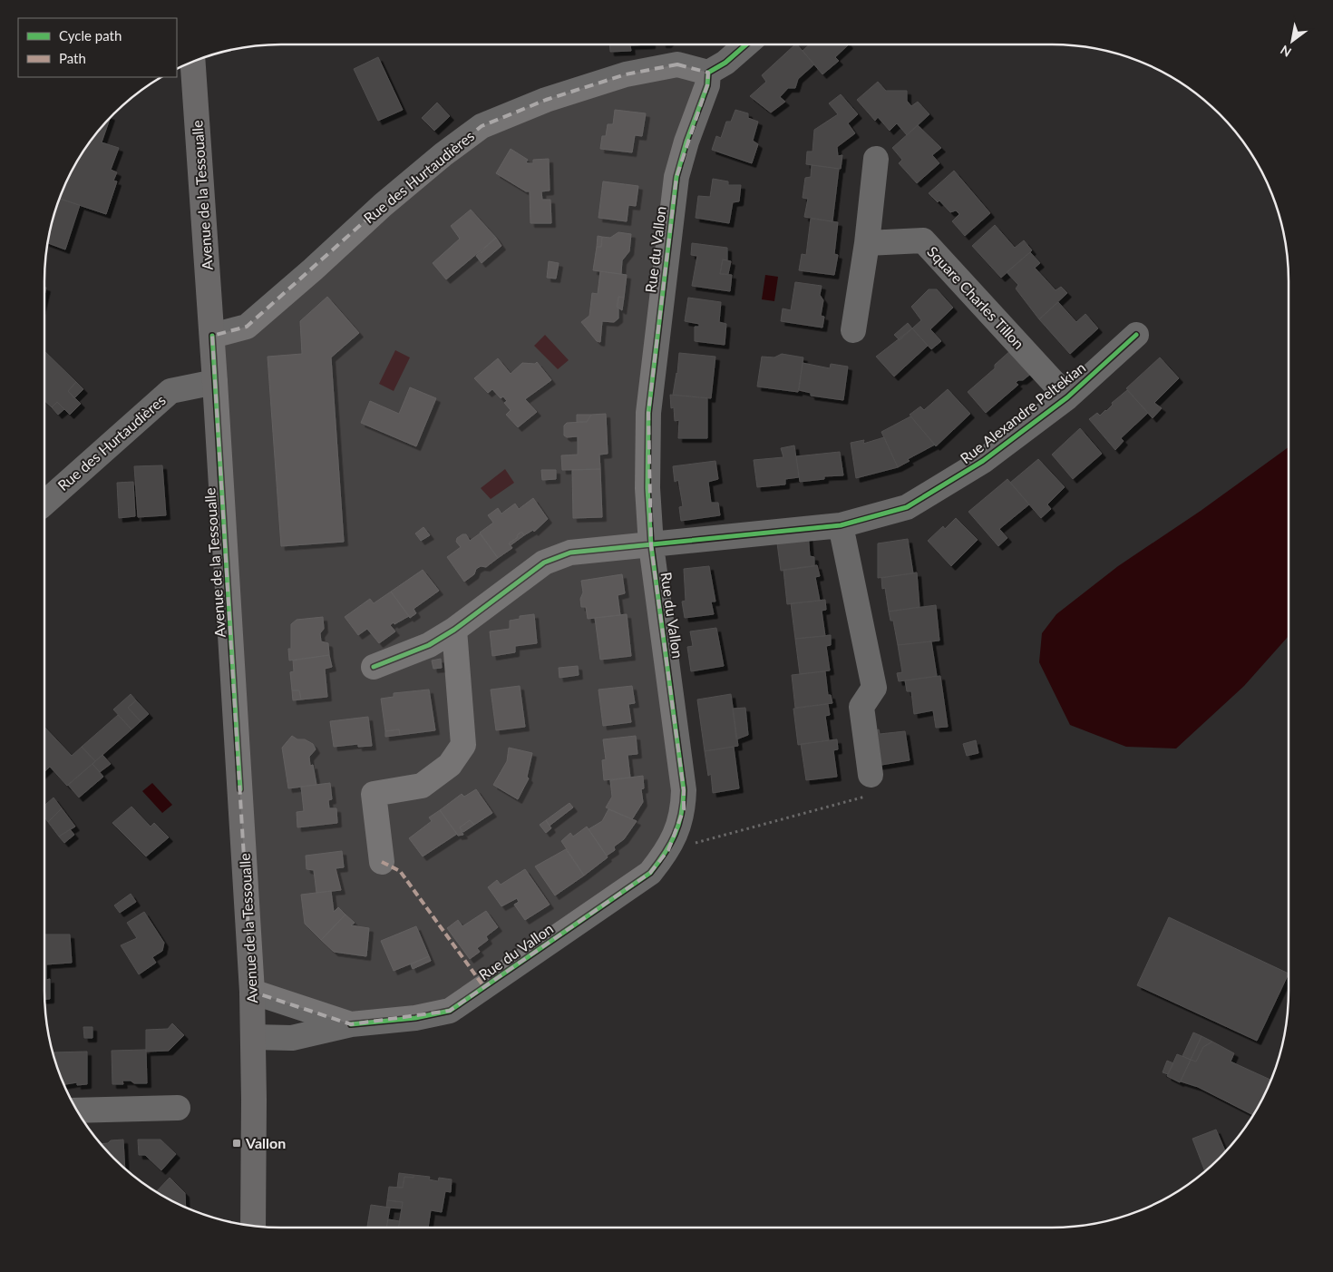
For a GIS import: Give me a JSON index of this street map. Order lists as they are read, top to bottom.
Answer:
{
  "streets": {
    "main road": ["Avenue de la Tessoualle"],
    "street": [
      "Rue des Hurtaudières",
      "Rue du Vallon",
      "Square Charles Tillon",
      "Rue Alexandre Peltekian"
    ]
  },
  "crossings": [
    ["Rue des Hurtaudières", "Avenue de la Tessoualle"],
    ["Rue des Hurtaudières", "Rue du Vallon"],
    ["Avenue de la Tessoualle", "Rue du Vallon"],
    ["Rue du Vallon", "Rue Alexandre Peltekian"],
    ["Square Charles Tillon", "Rue Alexandre Peltekian"]
  ],
  "places": {
    "transit": ["Vallon"]
  },
  "legend": ["Cycle path", "Path"],
  "north": "bottom left"
}
